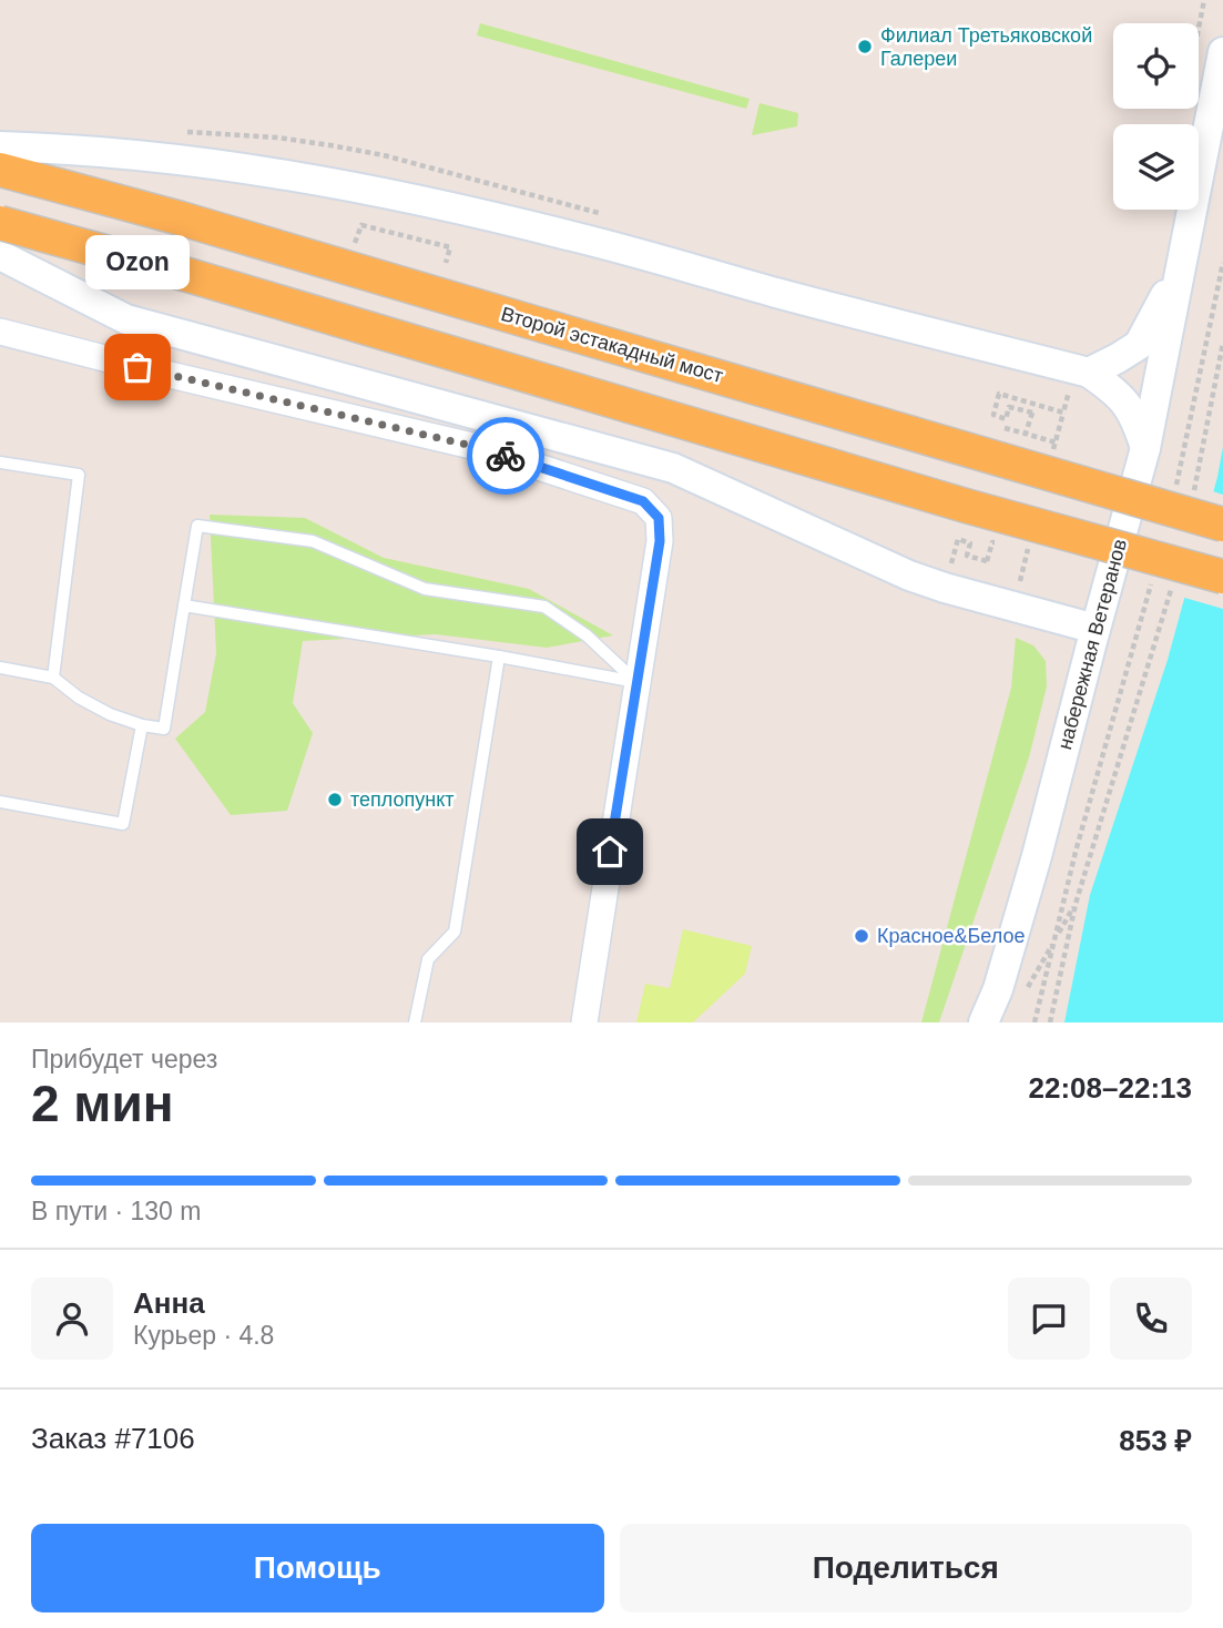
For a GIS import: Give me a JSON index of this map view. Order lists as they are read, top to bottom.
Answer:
{
  "streets": {
    "main road": ["Второй эстакадный мост", "набережная Ветеранов"]
  },
  "places": [
    "Филиал Третьяковской Галереи",
    "Ozon",
    "теплопункт",
    "Красное&Белое"
  ],
  "page": {
    "bubble": "Ozon",
    "heading": ["2 мин", "Прибудет через", "22:08–22:13"],
    "panel": [
      "Анна",
      "Курьер · 4.8",
      "Заказ #7106",
      "853 ₽"
    ],
    "bar": "В пути · 130 m",
    "buttons": ["Помощь", "Поделиться"]
  }
}
